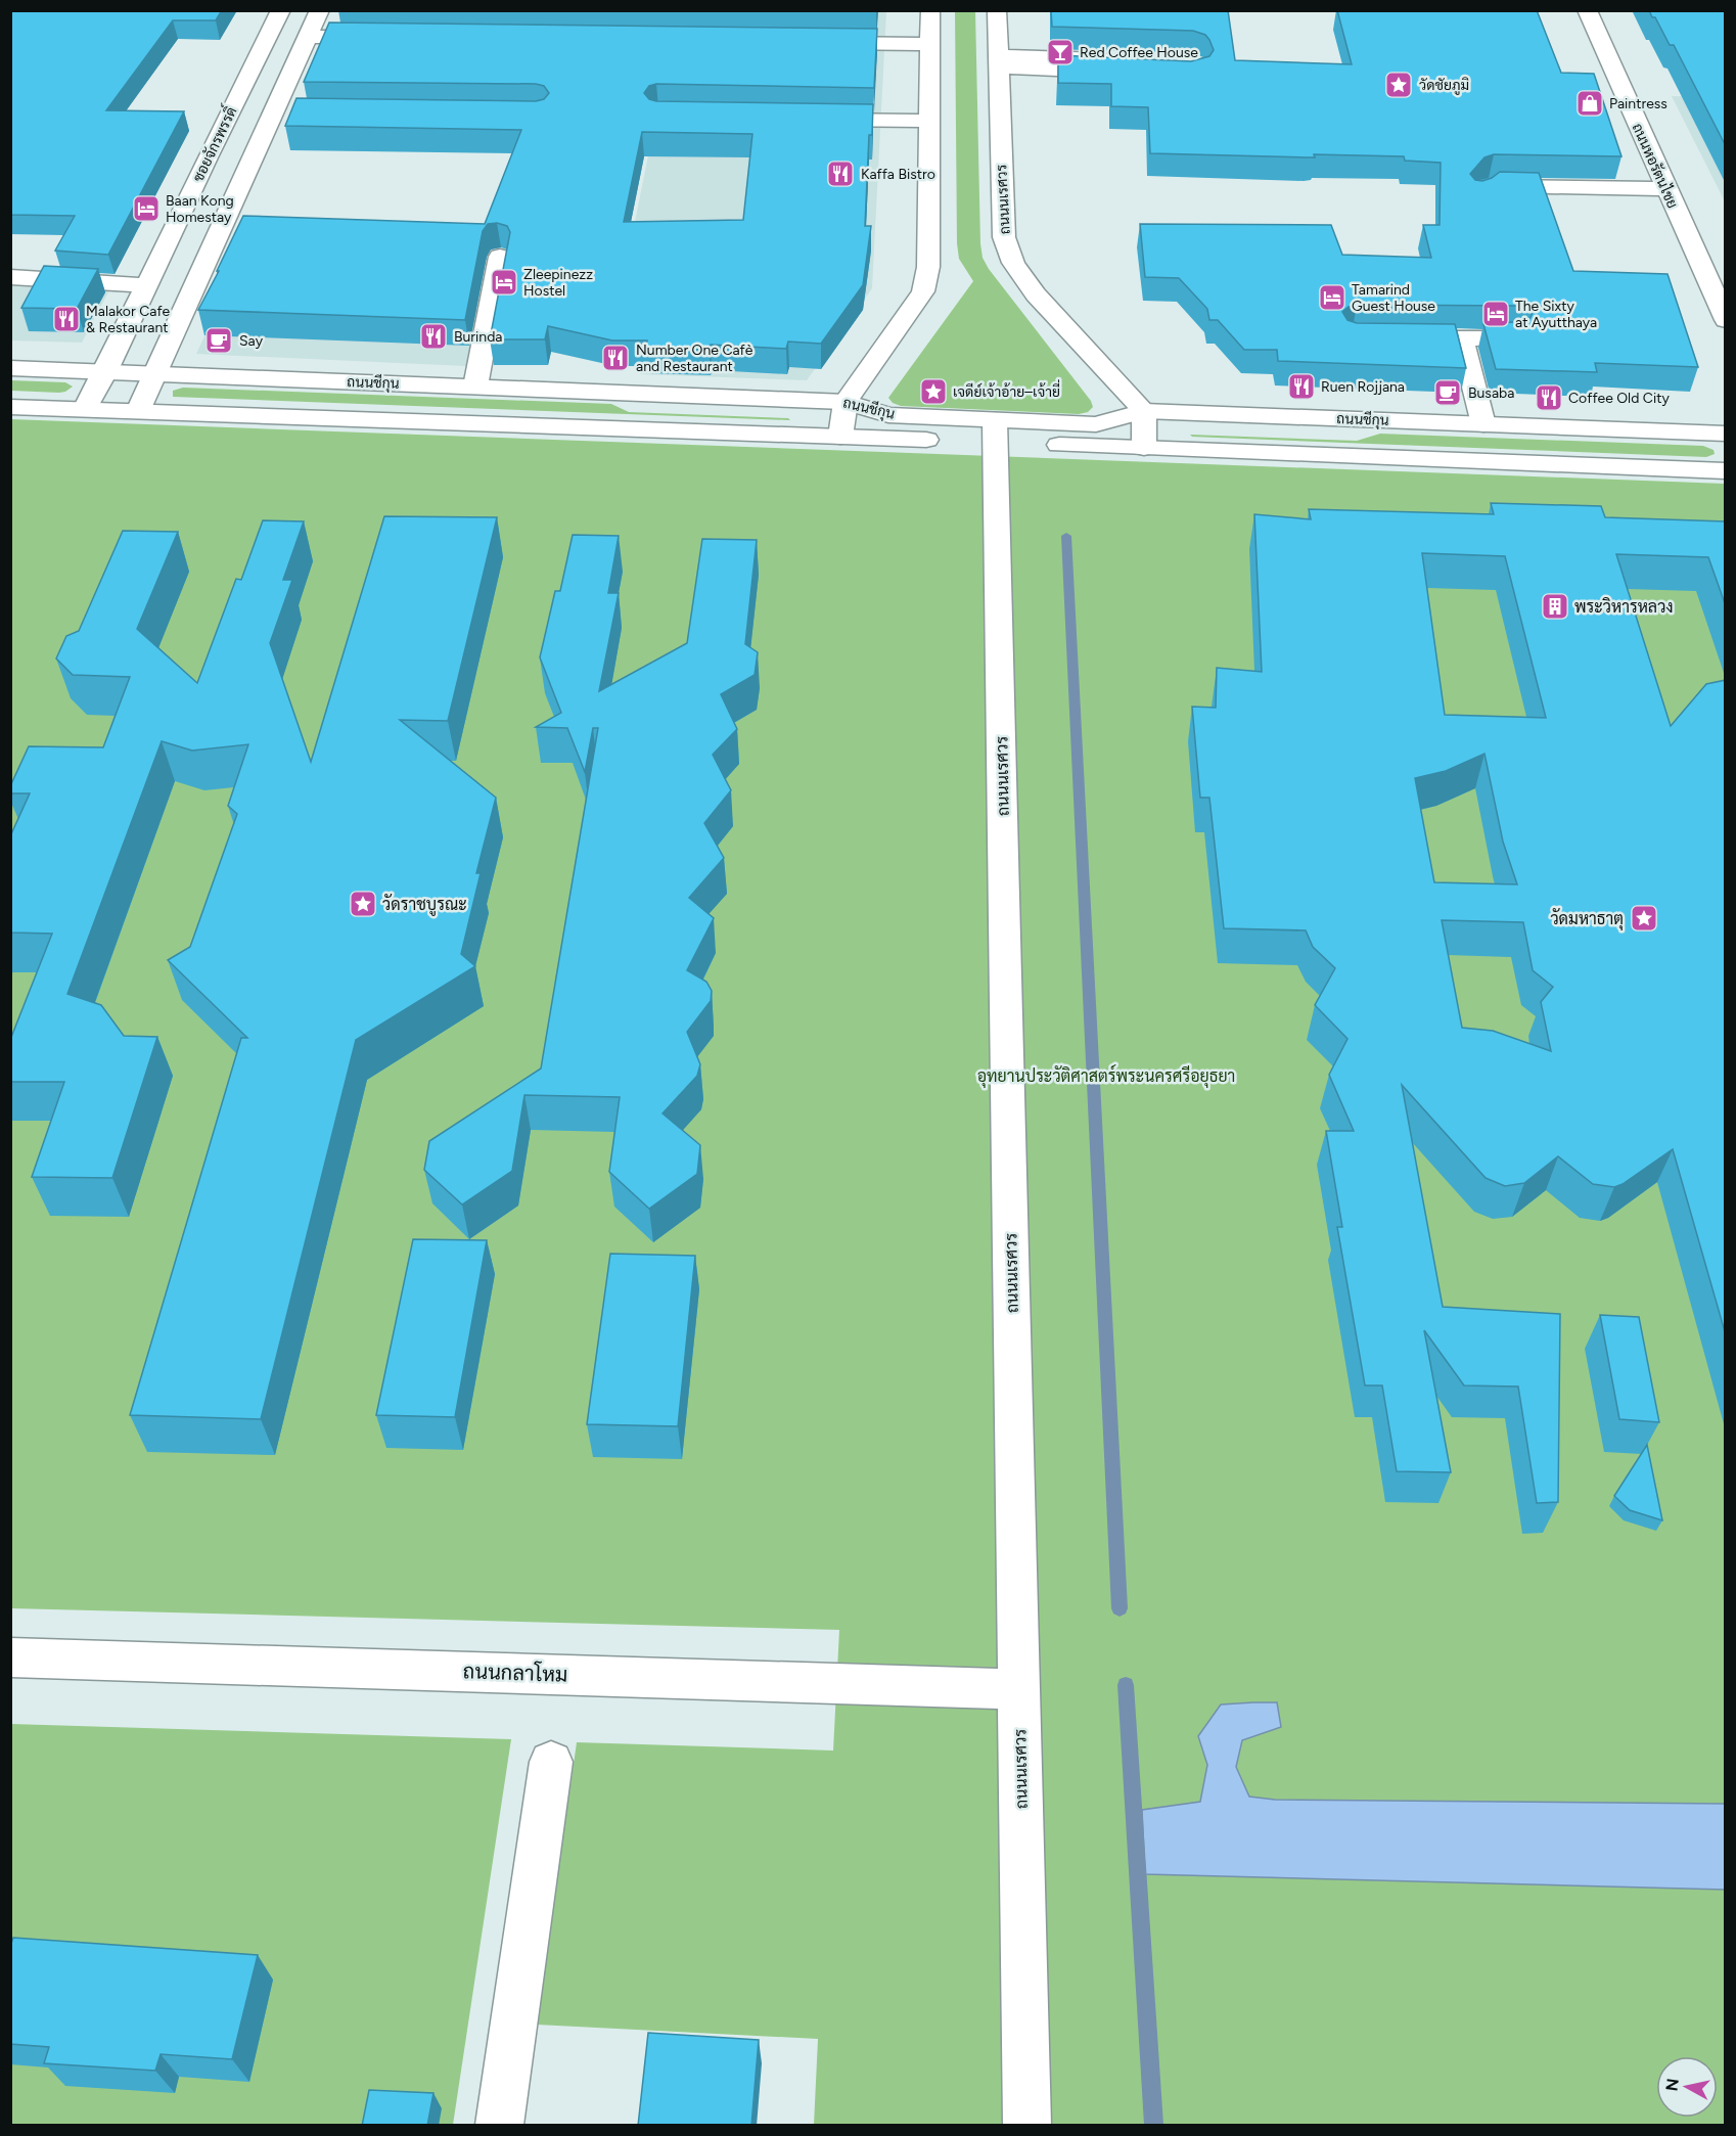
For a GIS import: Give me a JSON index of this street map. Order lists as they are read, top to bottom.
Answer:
{
  "streets": {
    "street": [
      "ซอยจักรพรรดิ์",
      "ถนนหอรัตนไชย",
      "ถนนนเรศวร",
      "ถนนชีกุน",
      "ถนนกลาโหม"
    ]
  },
  "crossings": [
    ["ซอยจักรพรรดิ์", "ถนนชีกุน"],
    ["ถนนนเรศวร", "ถนนชีกุน"],
    ["ถนนนเรศวร", "ถนนกลาโหม"]
  ],
  "parks": ["อุทยานประวัติศาสตร์พระนครศรีอยุธยา"],
  "places": {
    "bar": ["Red Coffee House"],
    "place": [
      "วัดชัยภูมิ",
      "เจดีย์เจ้าอ้าย–เจ้ายี่",
      "วัดราชบูรณะ",
      "วัดมหาธาตุ"
    ],
    "shop": ["Paintress"],
    "restaurant": [
      "Kaffa Bistro",
      "Malakor Cafe & Restaurant",
      "Burinda",
      "Number One Cafè and Restaurant",
      "Ruen Rojjana",
      "Coffee Old City"
    ],
    "hotel": [
      "Baan Kong Homestay",
      "Zleepinezz Hostel",
      "Tamarind Guest House",
      "The Sixty at Ayutthaya"
    ],
    "cafe": ["Say", "Busaba"],
    "building": ["พระวิหารหลวง"]
  },
  "north": "left"
}
